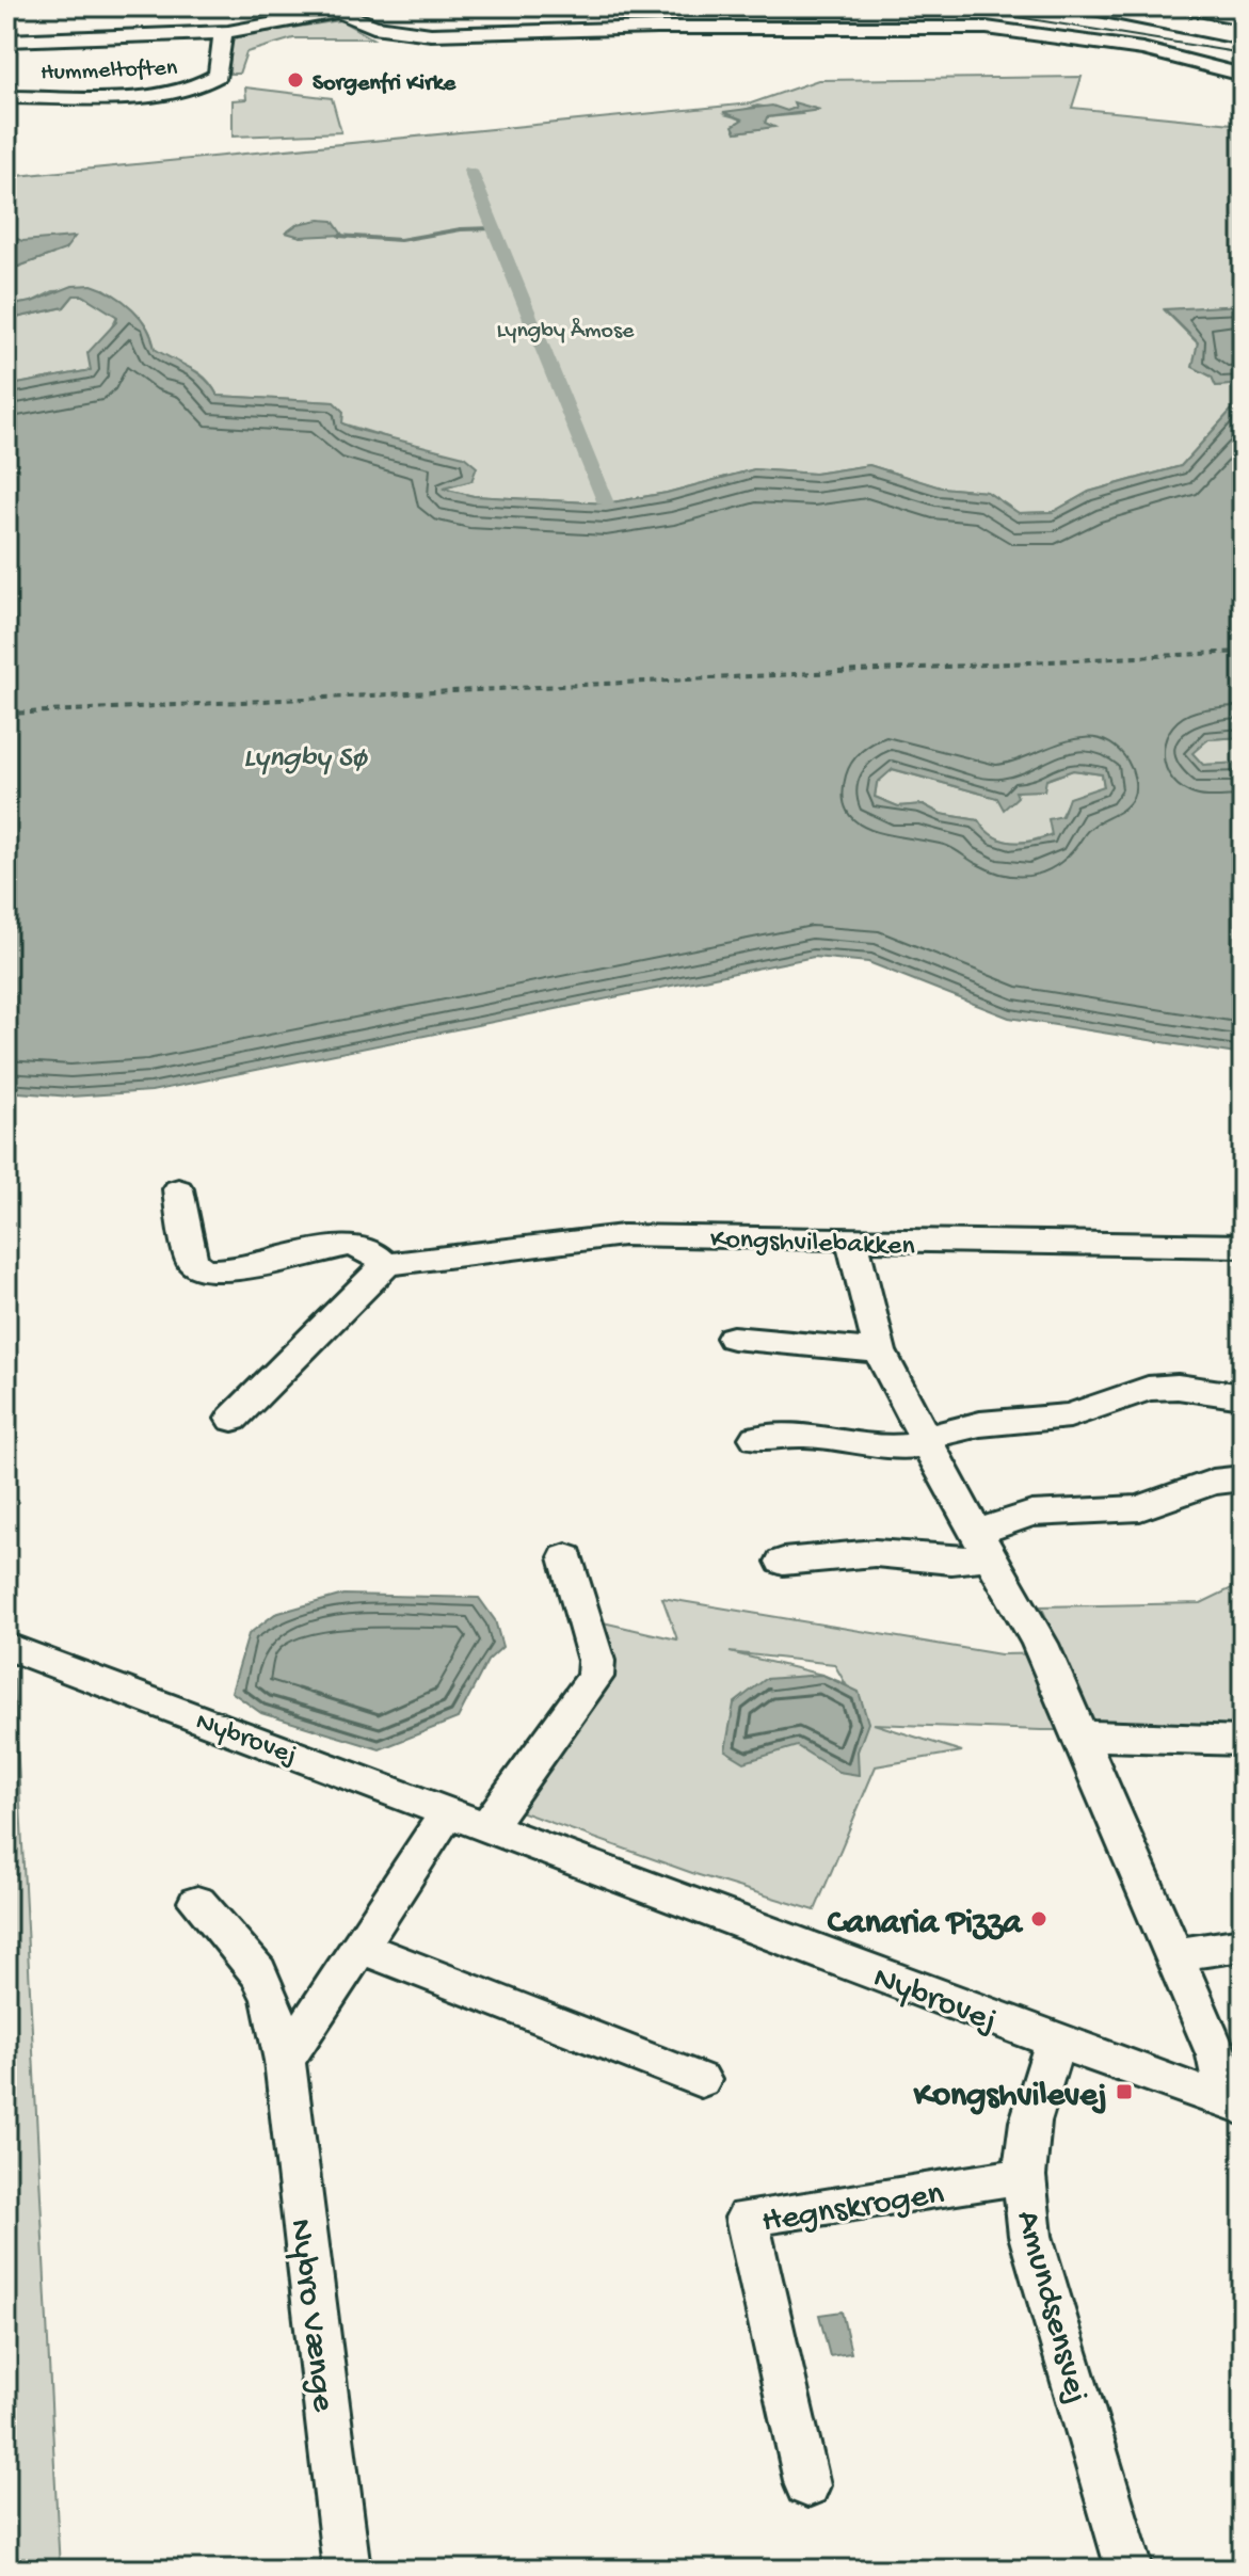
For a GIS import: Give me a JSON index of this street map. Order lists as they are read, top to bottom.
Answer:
{
  "streets": {
    "street": [
      "Hummeltoften",
      "Kongshvilebakken",
      "Nybrovej",
      "Hegnskrogen",
      "Amundsensvej",
      "Nybro Vænge"
    ]
  },
  "crossings": [
    ["Nybrovej", "Amundsensvej"],
    ["Hegnskrogen", "Amundsensvej"]
  ],
  "water": ["Lyngby Sø"],
  "parks": ["Lyngby Åmose"],
  "places": {
    "other": ["Sorgenfri Kirke", "Canaria Pizza"],
    "transit": ["Kongshvilevej"]
  }
}
